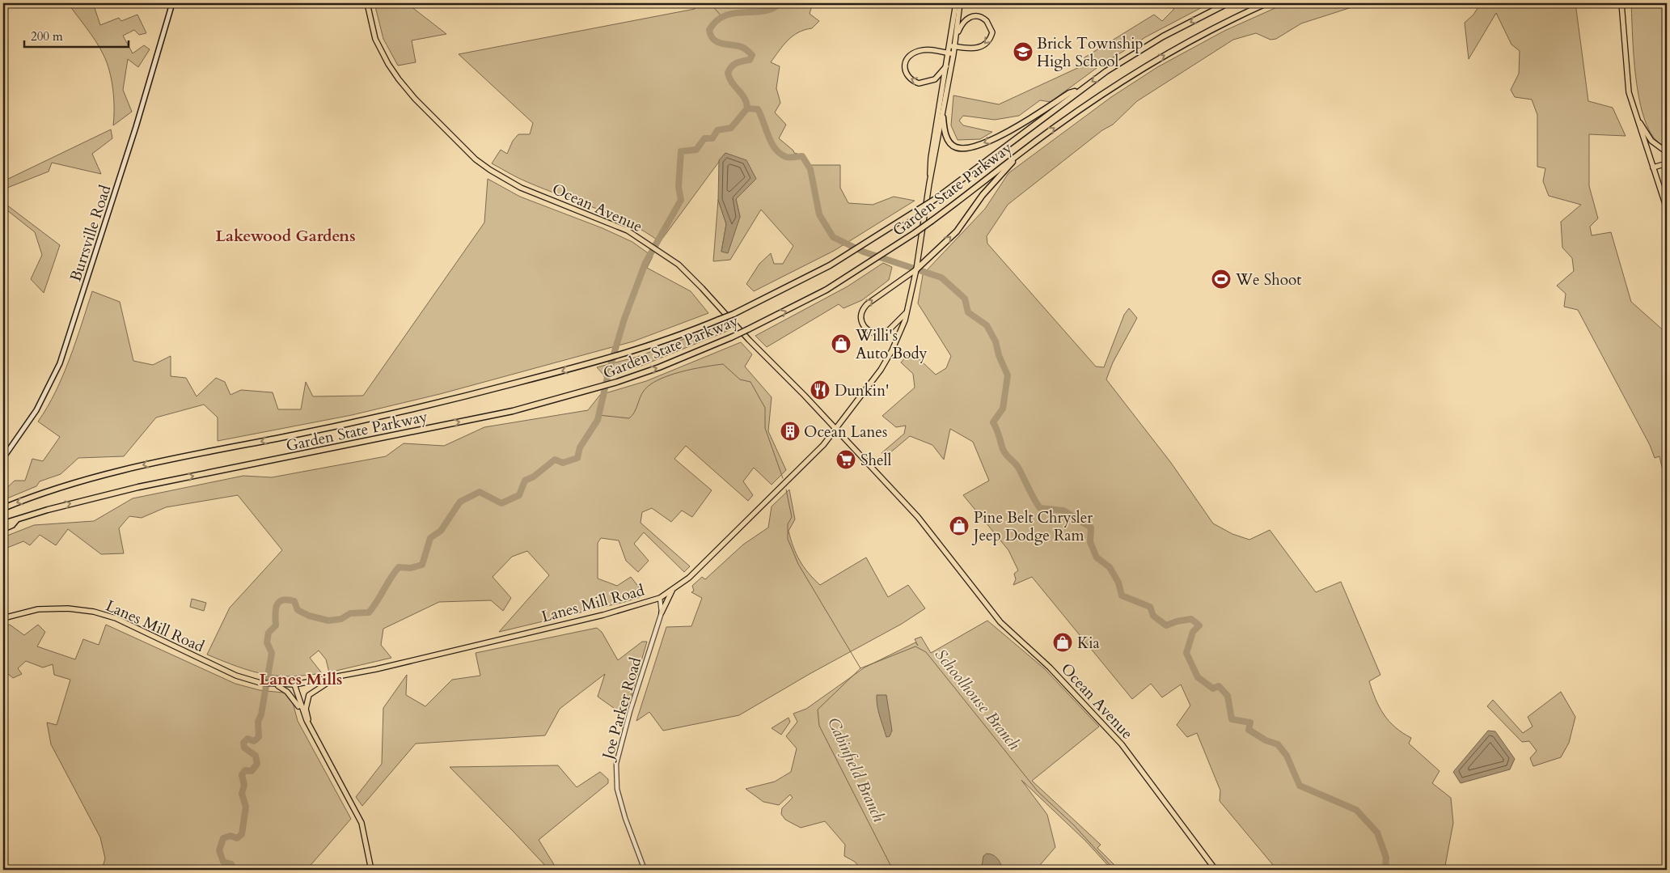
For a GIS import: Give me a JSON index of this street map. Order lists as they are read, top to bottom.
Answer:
{
  "streets": {
    "highway": ["Garden State Parkway"],
    "main road": ["Ocean Avenue", "Burrsville Road", "Lanes Mill Road"],
    "street": ["Joe Parker Road"]
  },
  "crossings": [
    ["Ocean Avenue", "Lanes Mill Road"],
    ["Lanes Mill Road", "Joe Parker Road"]
  ],
  "districts": ["Lakewood Gardens", "Lanes Mills"],
  "water": ["Schoolhouse Branch", "Cabinfield Branch"],
  "places": {
    "school or university": ["Brick Township High School"],
    "sports": ["We Shoot"],
    "shop": ["Willi's Auto Body", "Pine Belt Chrysler Jeep Dodge Ram", "Kia"],
    "restaurant": ["Dunkin'"],
    "building": ["Ocean Lanes"],
    "supermarket": ["Shell"]
  },
  "scale_bar": "200 m"
}
